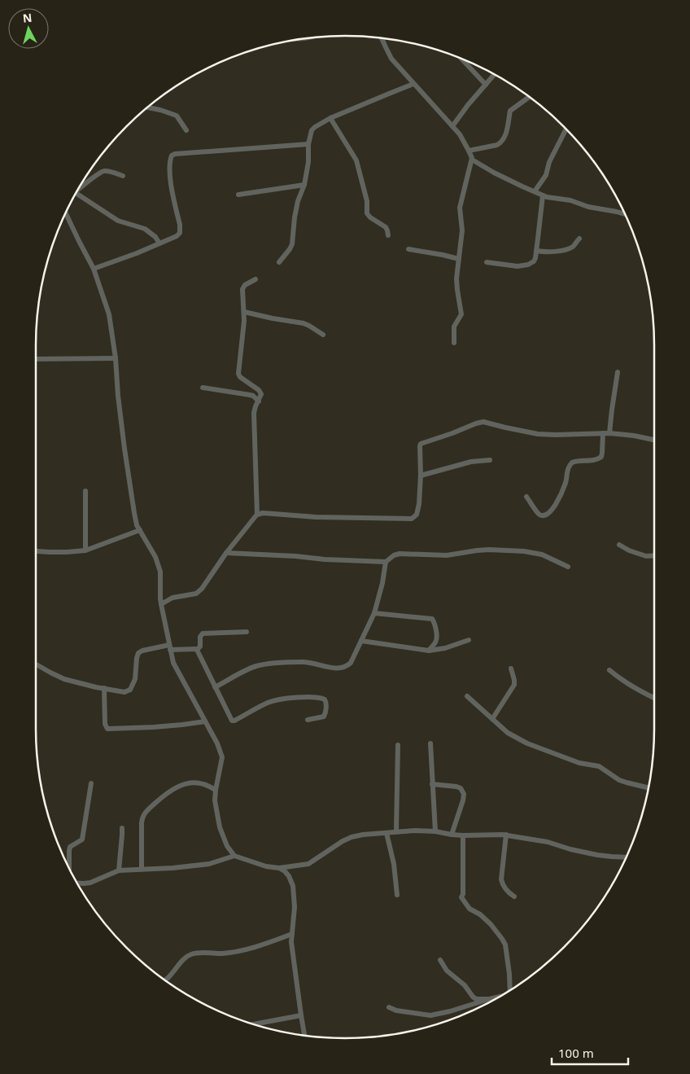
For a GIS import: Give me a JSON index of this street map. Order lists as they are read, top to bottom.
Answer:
{
  "scale_bar": "100 m",
  "north": "top"
}
